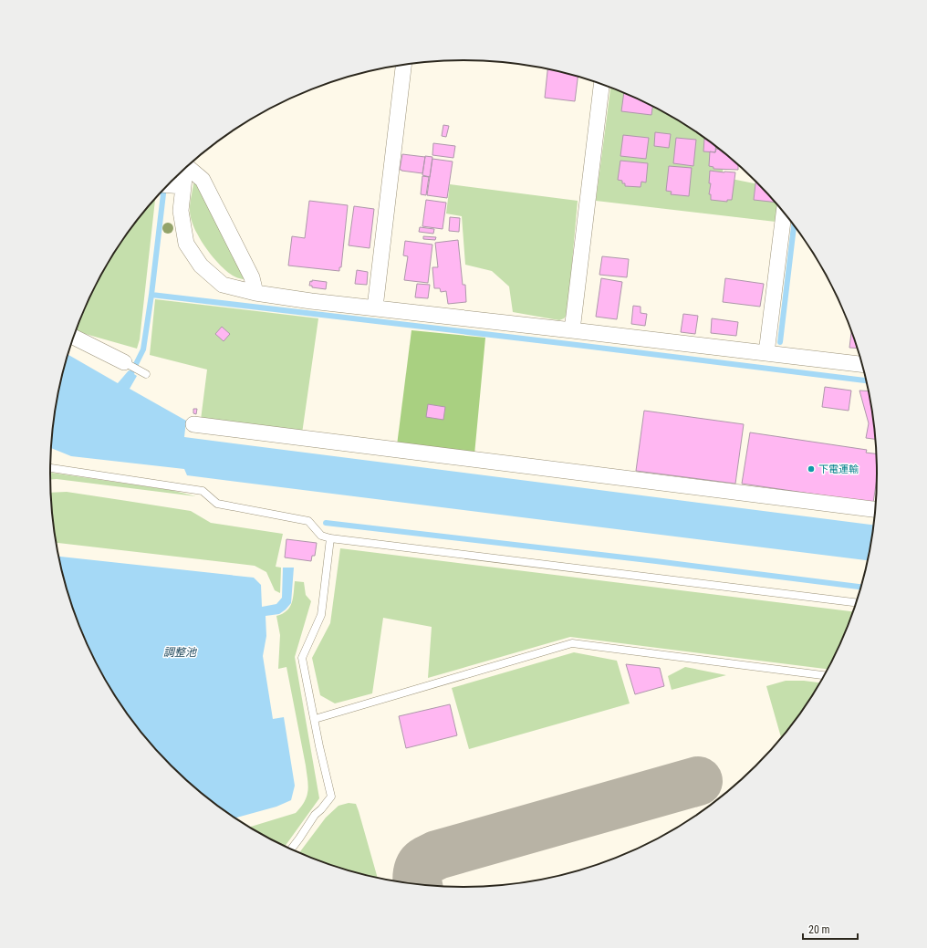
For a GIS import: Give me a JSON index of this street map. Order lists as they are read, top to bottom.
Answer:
{
  "water": ["調整池"],
  "places": ["下電運輸"],
  "scale_bar": "20 m"
}
